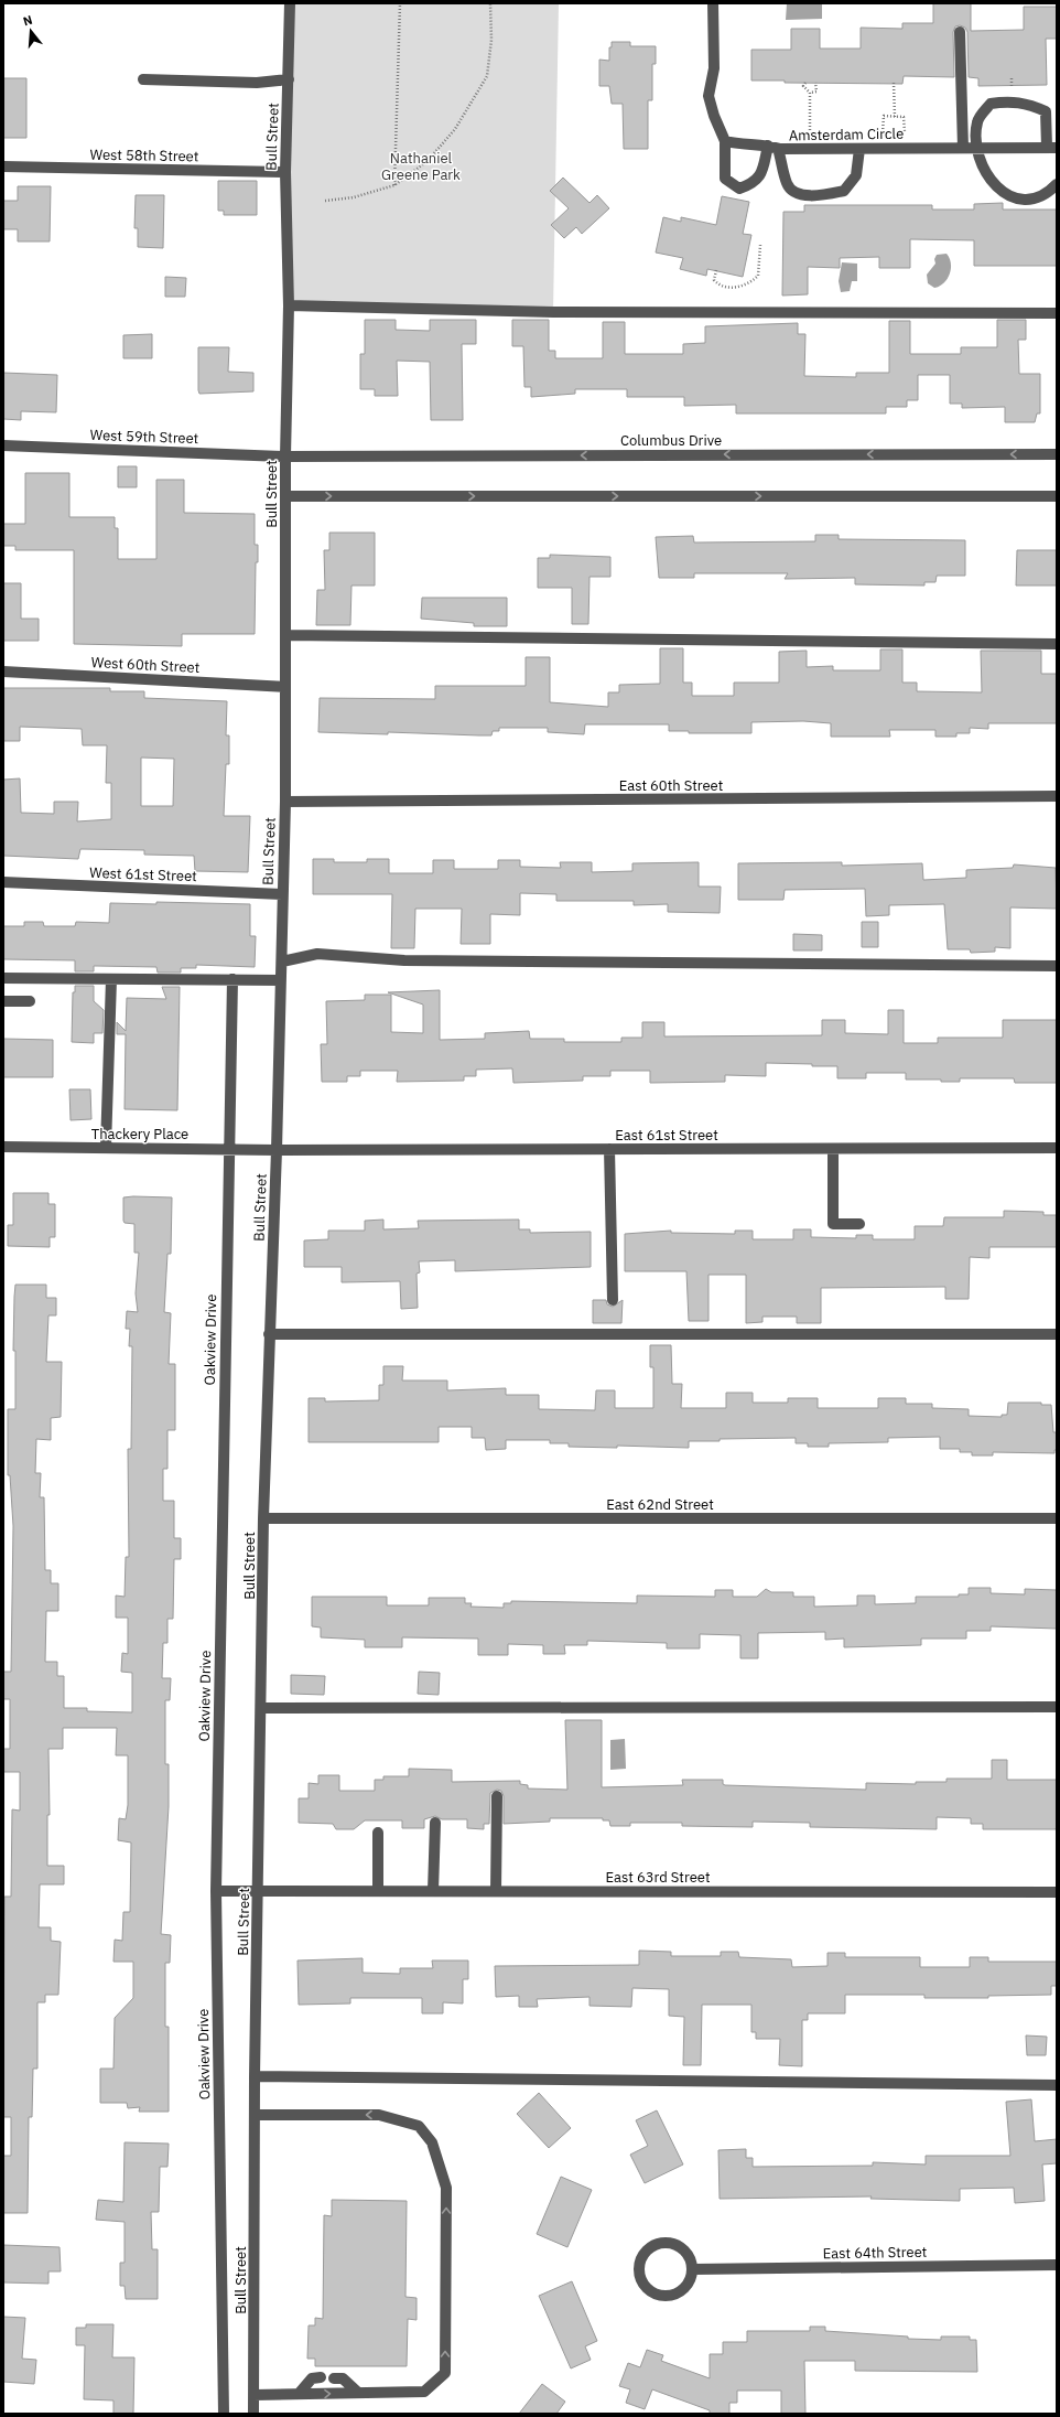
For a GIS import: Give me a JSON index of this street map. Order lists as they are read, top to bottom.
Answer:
{
  "streets": {
    "street": [
      "Amsterdam Circle",
      "Bull Street",
      "West 58th Street",
      "West 59th Street",
      "Columbus Drive",
      "West 60th Street",
      "East 60th Street",
      "West 61st Street",
      "Thackery Place",
      "East 61st Street",
      "Oakview Drive",
      "East 62nd Street",
      "East 63rd Street",
      "East 64th Street"
    ]
  },
  "crossings": [
    ["Bull Street", "West 58th Street"],
    ["Bull Street", "West 59th Street"],
    ["Bull Street", "Columbus Drive"],
    ["Bull Street", "West 60th Street"],
    ["Bull Street", "East 60th Street"],
    ["Bull Street", "West 61st Street"],
    ["Bull Street", "Thackery Place"],
    ["Bull Street", "East 61st Street"],
    ["Bull Street", "East 62nd Street"],
    ["Bull Street", "East 63rd Street"],
    ["West 59th Street", "Columbus Drive"],
    ["Thackery Place", "East 61st Street"],
    ["Thackery Place", "Oakview Drive"],
    ["Oakview Drive", "East 63rd Street"]
  ],
  "parks": ["Nathaniel Greene Park"],
  "north": "top"
}
